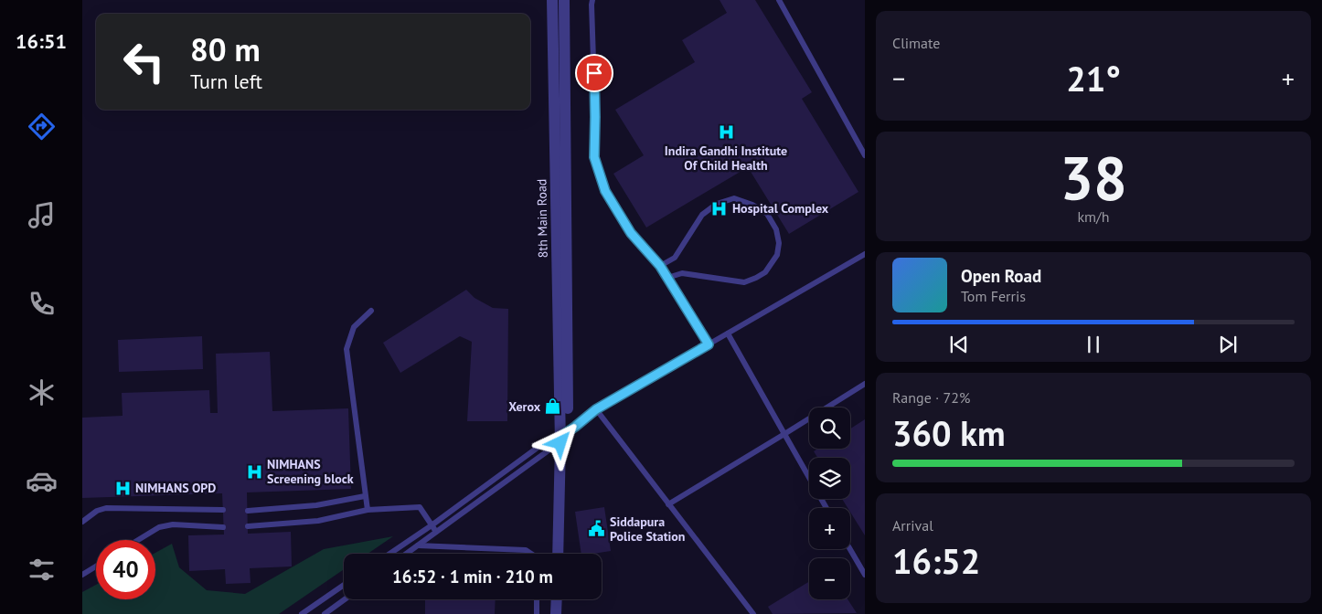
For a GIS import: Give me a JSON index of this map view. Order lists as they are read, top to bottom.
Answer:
{
  "streets": {
    "street": ["8th Main Road"]
  },
  "places": {
    "hospital": [
      "Indira Gandhi Institute Of Child Health",
      "Hospital Complex",
      "NIMHANS Screening block",
      "NIMHANS OPD"
    ],
    "shop": ["Xerox"],
    "public building": ["Siddapura Police Station"]
  },
  "page": {
    "tabs": "16:51",
    "tile": [
      "Climate",
      ["38", "km/h"],
      ["Range · 72%", "360 km"],
      ["Arrival", "16:52"]
    ],
    "turn": ["80 m", "Turn left"],
    "heat": ["−", "21°", "+"],
    "song": ["Open Road", "Tom Ferris"],
    "map_buttons": ["+", "−"],
    "limit": "40",
    "trip": "16:52 · 1 min · 210 m"
  }
}
